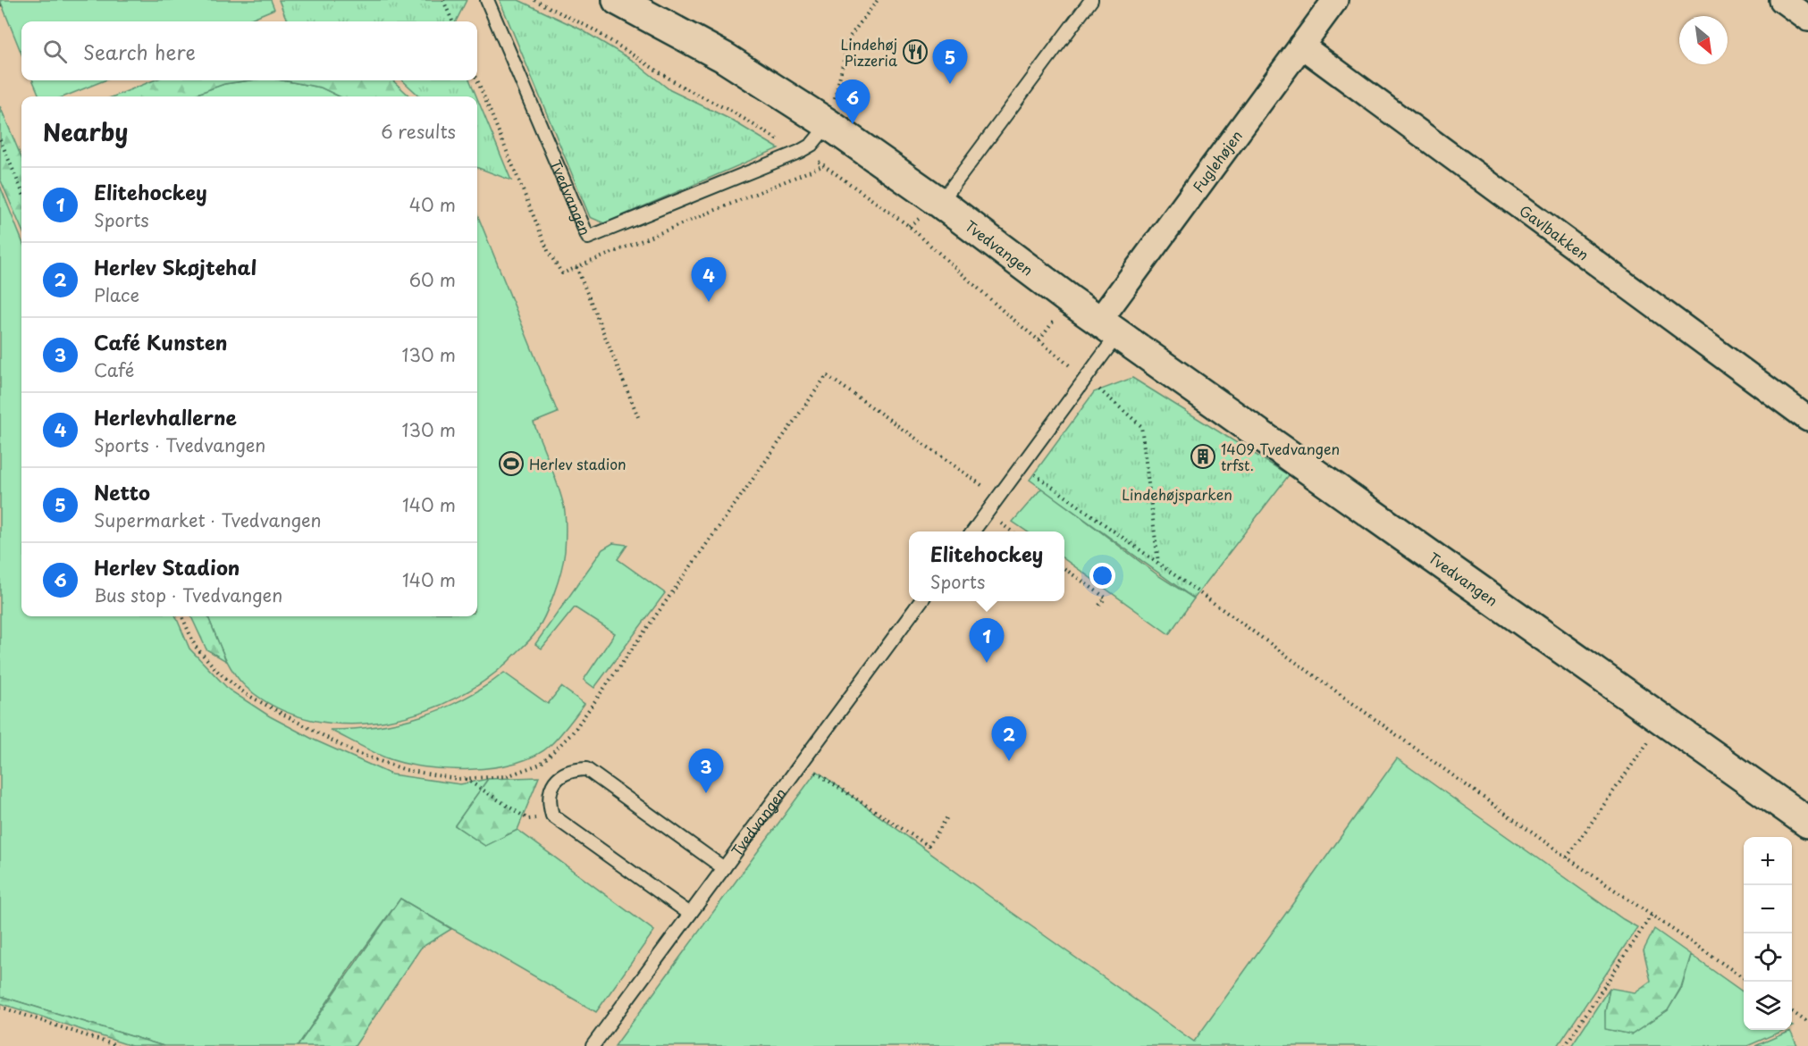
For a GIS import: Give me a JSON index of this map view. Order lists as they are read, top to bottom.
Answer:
{
  "streets": {
    "street": ["Fuglehøjen", "Tvedvangen", "Gavlbakken"]
  },
  "crossings": [
    ["Fuglehøjen", "Tvedvangen"],
    ["Fuglehøjen", "Gavlbakken"]
  ],
  "parks": ["Lindehøjsparken"],
  "places": {
    "restaurant": ["Lindehøj Pizzeria"],
    "building": ["1409 Tvedvangen trfst."],
    "sports": ["Herlev stadion"]
  },
  "north": "bottom right",
  "page": {
    "search": "Search here",
    "pins": [
      "5",
      "6",
      "4",
      "1",
      "2",
      "3"
    ],
    "heading": ["Nearby", "6 results"],
    "list": [
      {
        "mark": "1",
        "name": "Elitehockey",
        "note": "Sports",
        "value": "40 m"
      },
      {
        "mark": "2",
        "name": "Herlev Skøjtehal",
        "note": "Place",
        "value": "60 m"
      },
      {
        "mark": "3",
        "name": "Café Kunsten",
        "note": "Café",
        "value": "130 m"
      },
      {
        "mark": "4",
        "name": "Herlevhallerne",
        "note": "Sports · Tvedvangen",
        "value": "130 m"
      },
      {
        "mark": "5",
        "name": "Netto",
        "note": "Supermarket · Tvedvangen",
        "value": "140 m"
      },
      {
        "mark": "6",
        "name": "Herlev Stadion",
        "note": "Bus stop · Tvedvangen",
        "value": "140 m"
      }
    ],
    "popup": ["Elitehockey", "Sports"],
    "map_buttons": ["+", "−"]
  }
}
